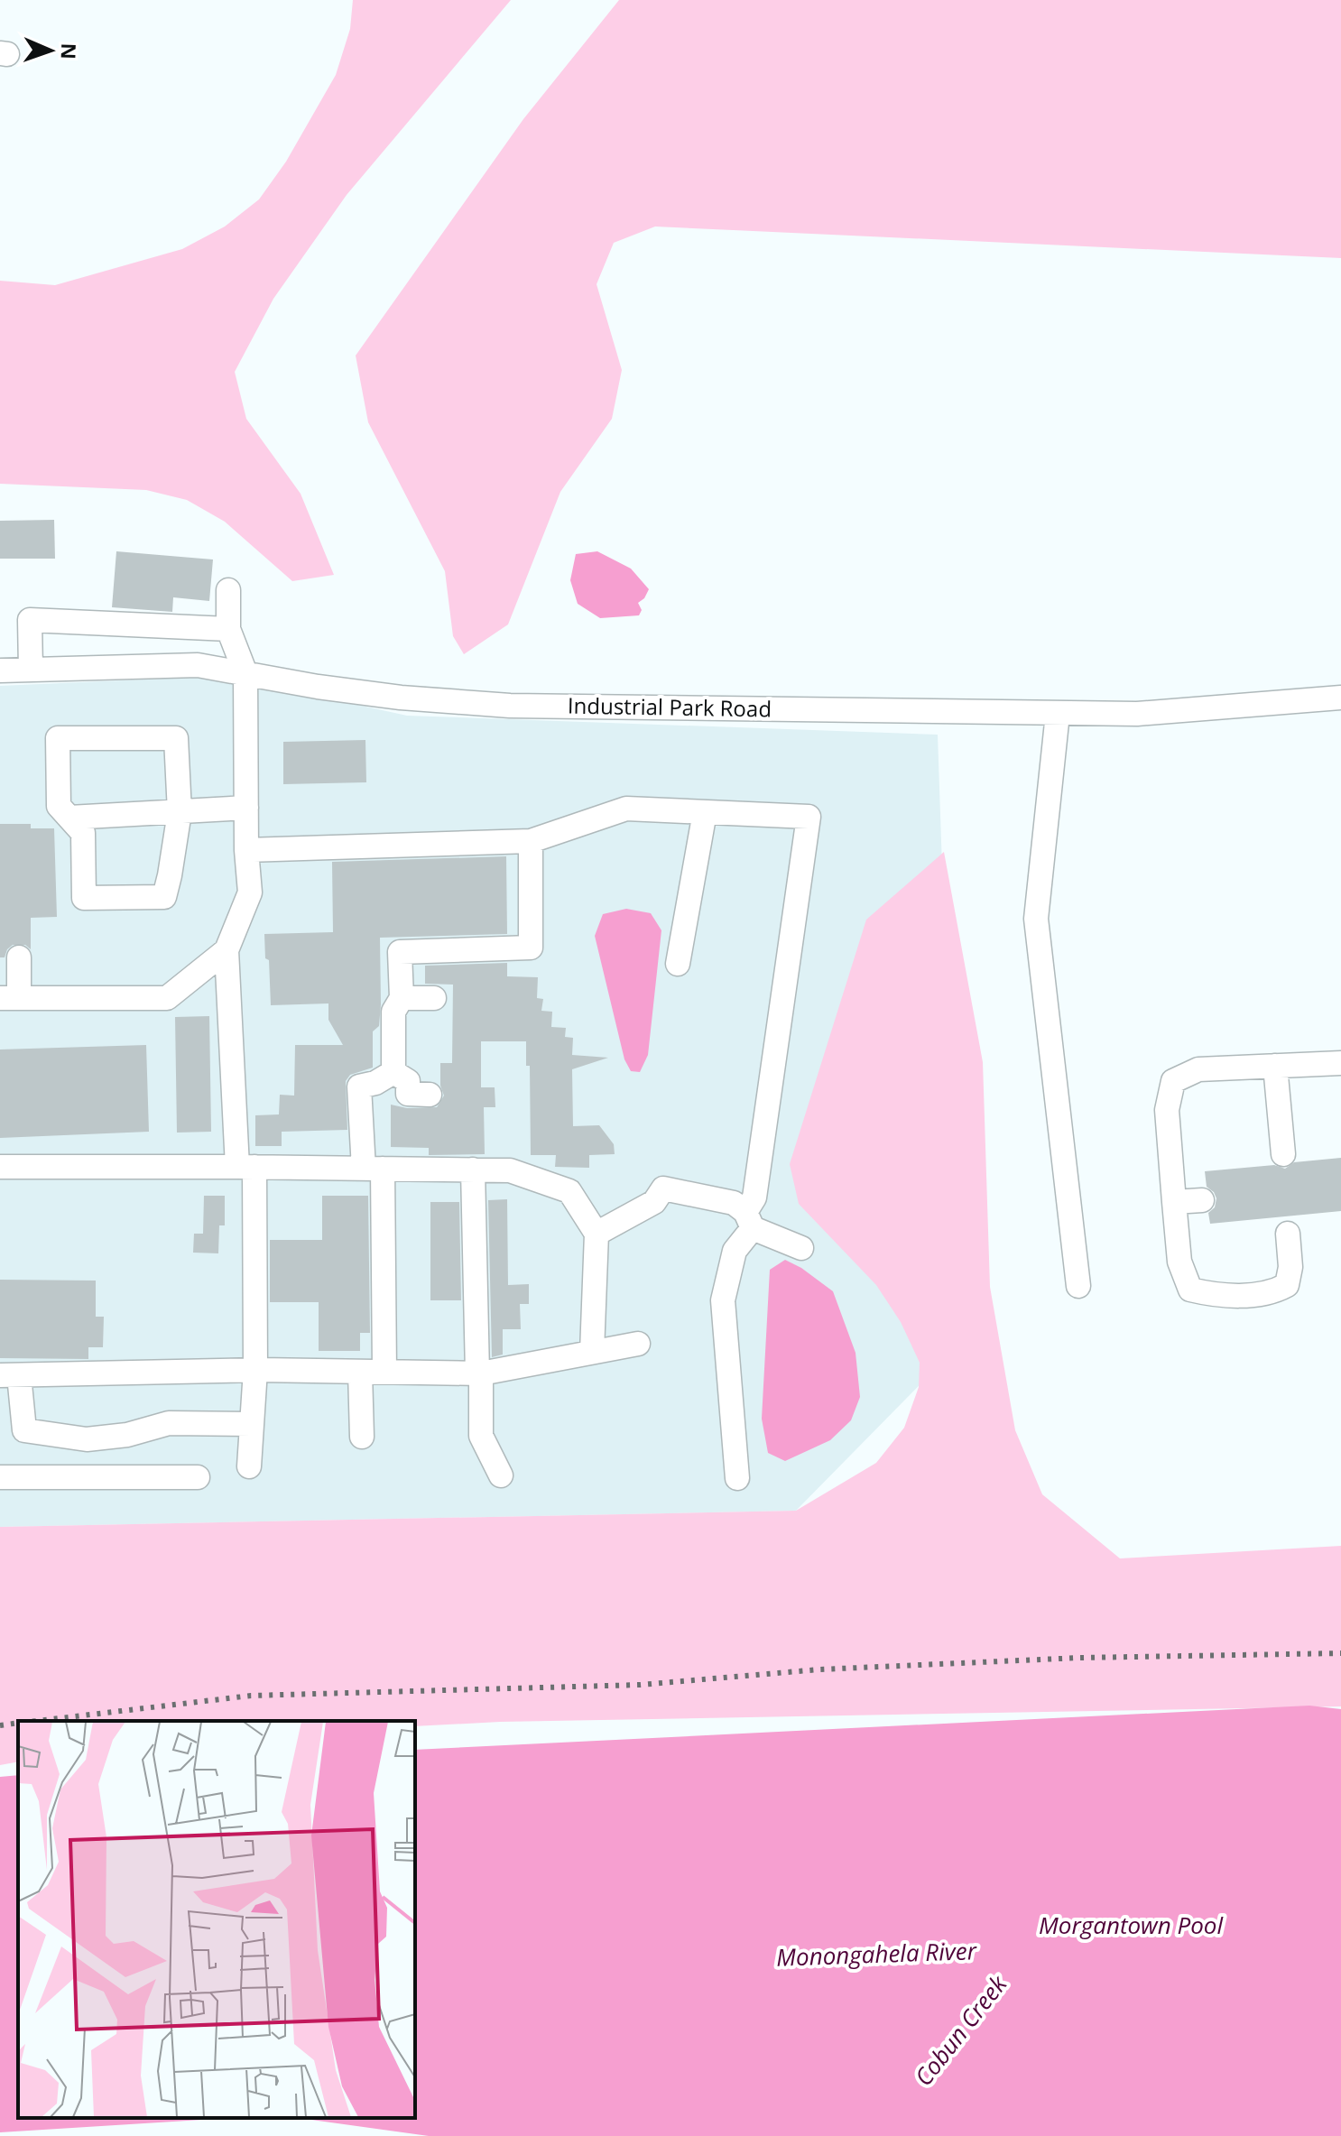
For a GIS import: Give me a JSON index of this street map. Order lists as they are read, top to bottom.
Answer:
{
  "streets": {
    "street": ["Industrial Park Road"]
  },
  "water": ["Morgantown Pool", "Monongahela River", "Cobun Creek"],
  "north": "right"
}
